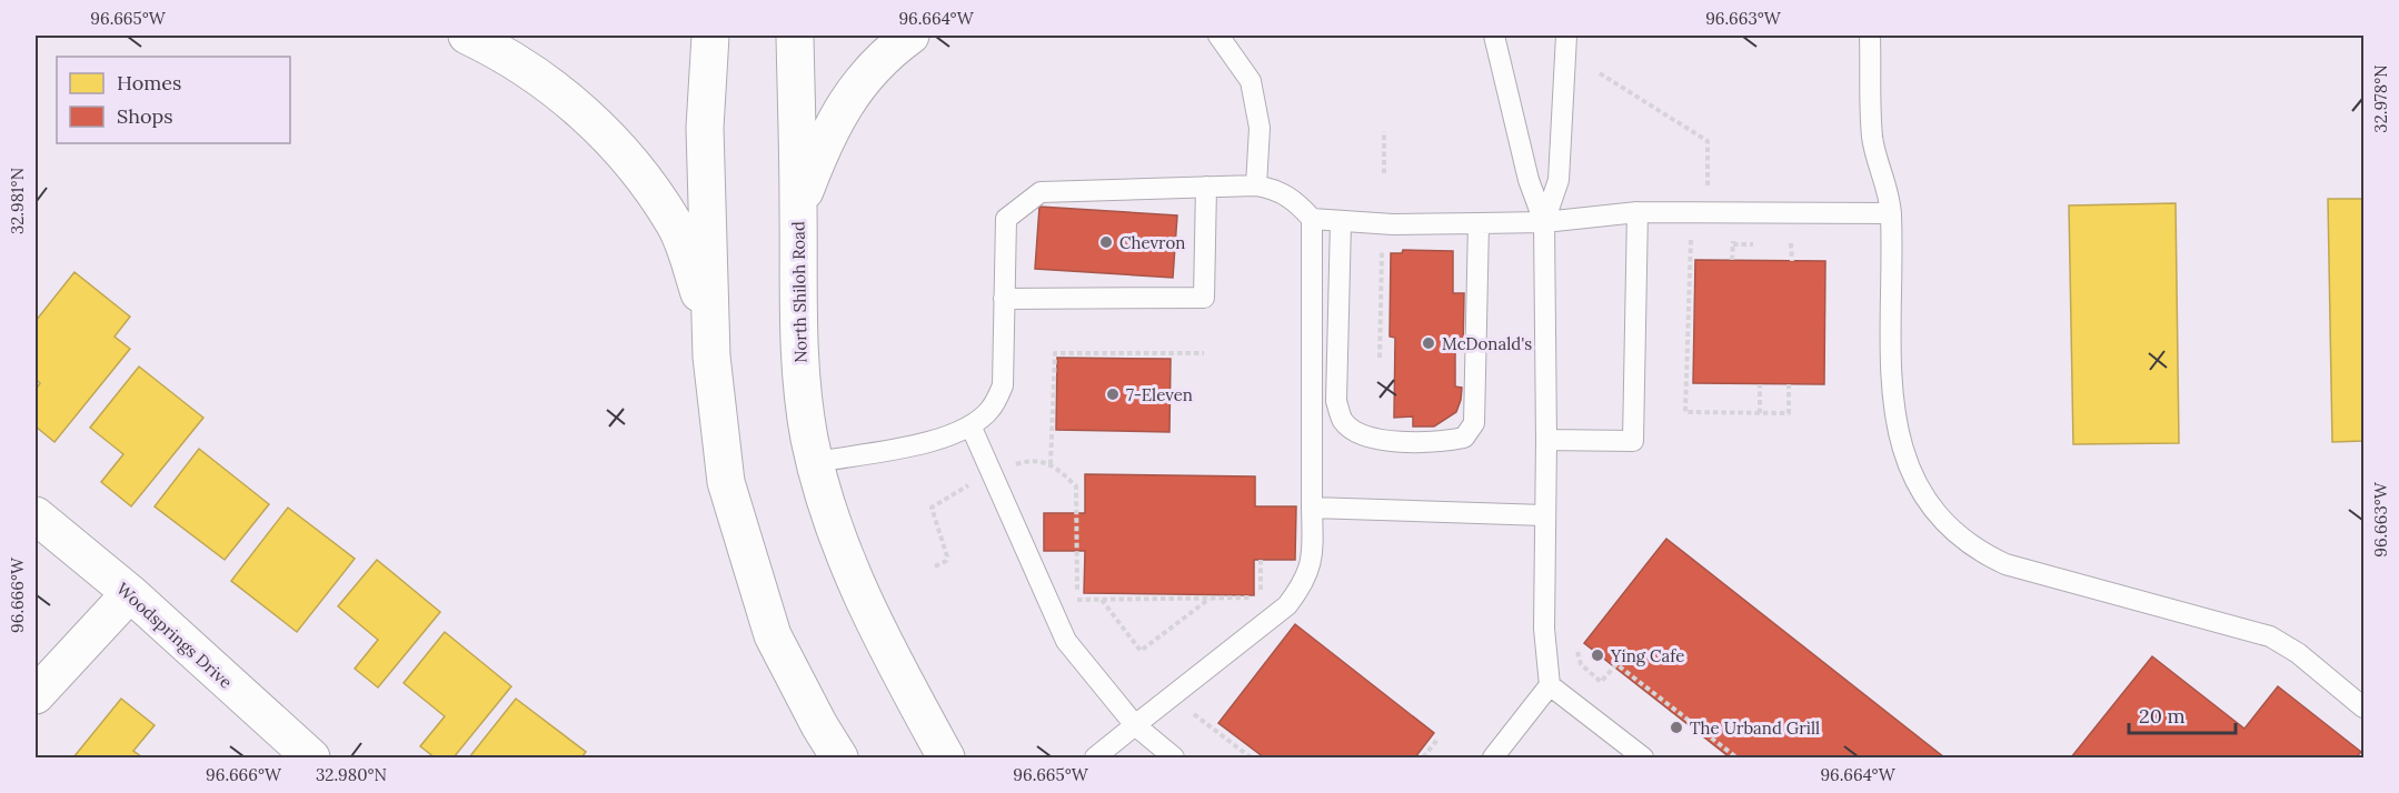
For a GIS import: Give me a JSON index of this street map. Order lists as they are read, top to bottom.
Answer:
{
  "streets": {
    "main road": ["North Shiloh Road", "Woodsprings Drive"]
  },
  "places": [
    "Chevron",
    "McDonald's",
    "7-Eleven",
    "Ying Cafe",
    "The Urband Grill"
  ],
  "legend": ["Homes", "Shops"],
  "scale_bar": "20 m",
  "coordinates": [
    "96.665°W",
    "96.664°W",
    "96.663°W",
    "32.978°N",
    "32.981°N",
    "96.666°W",
    "32.980°N"
  ]
}
